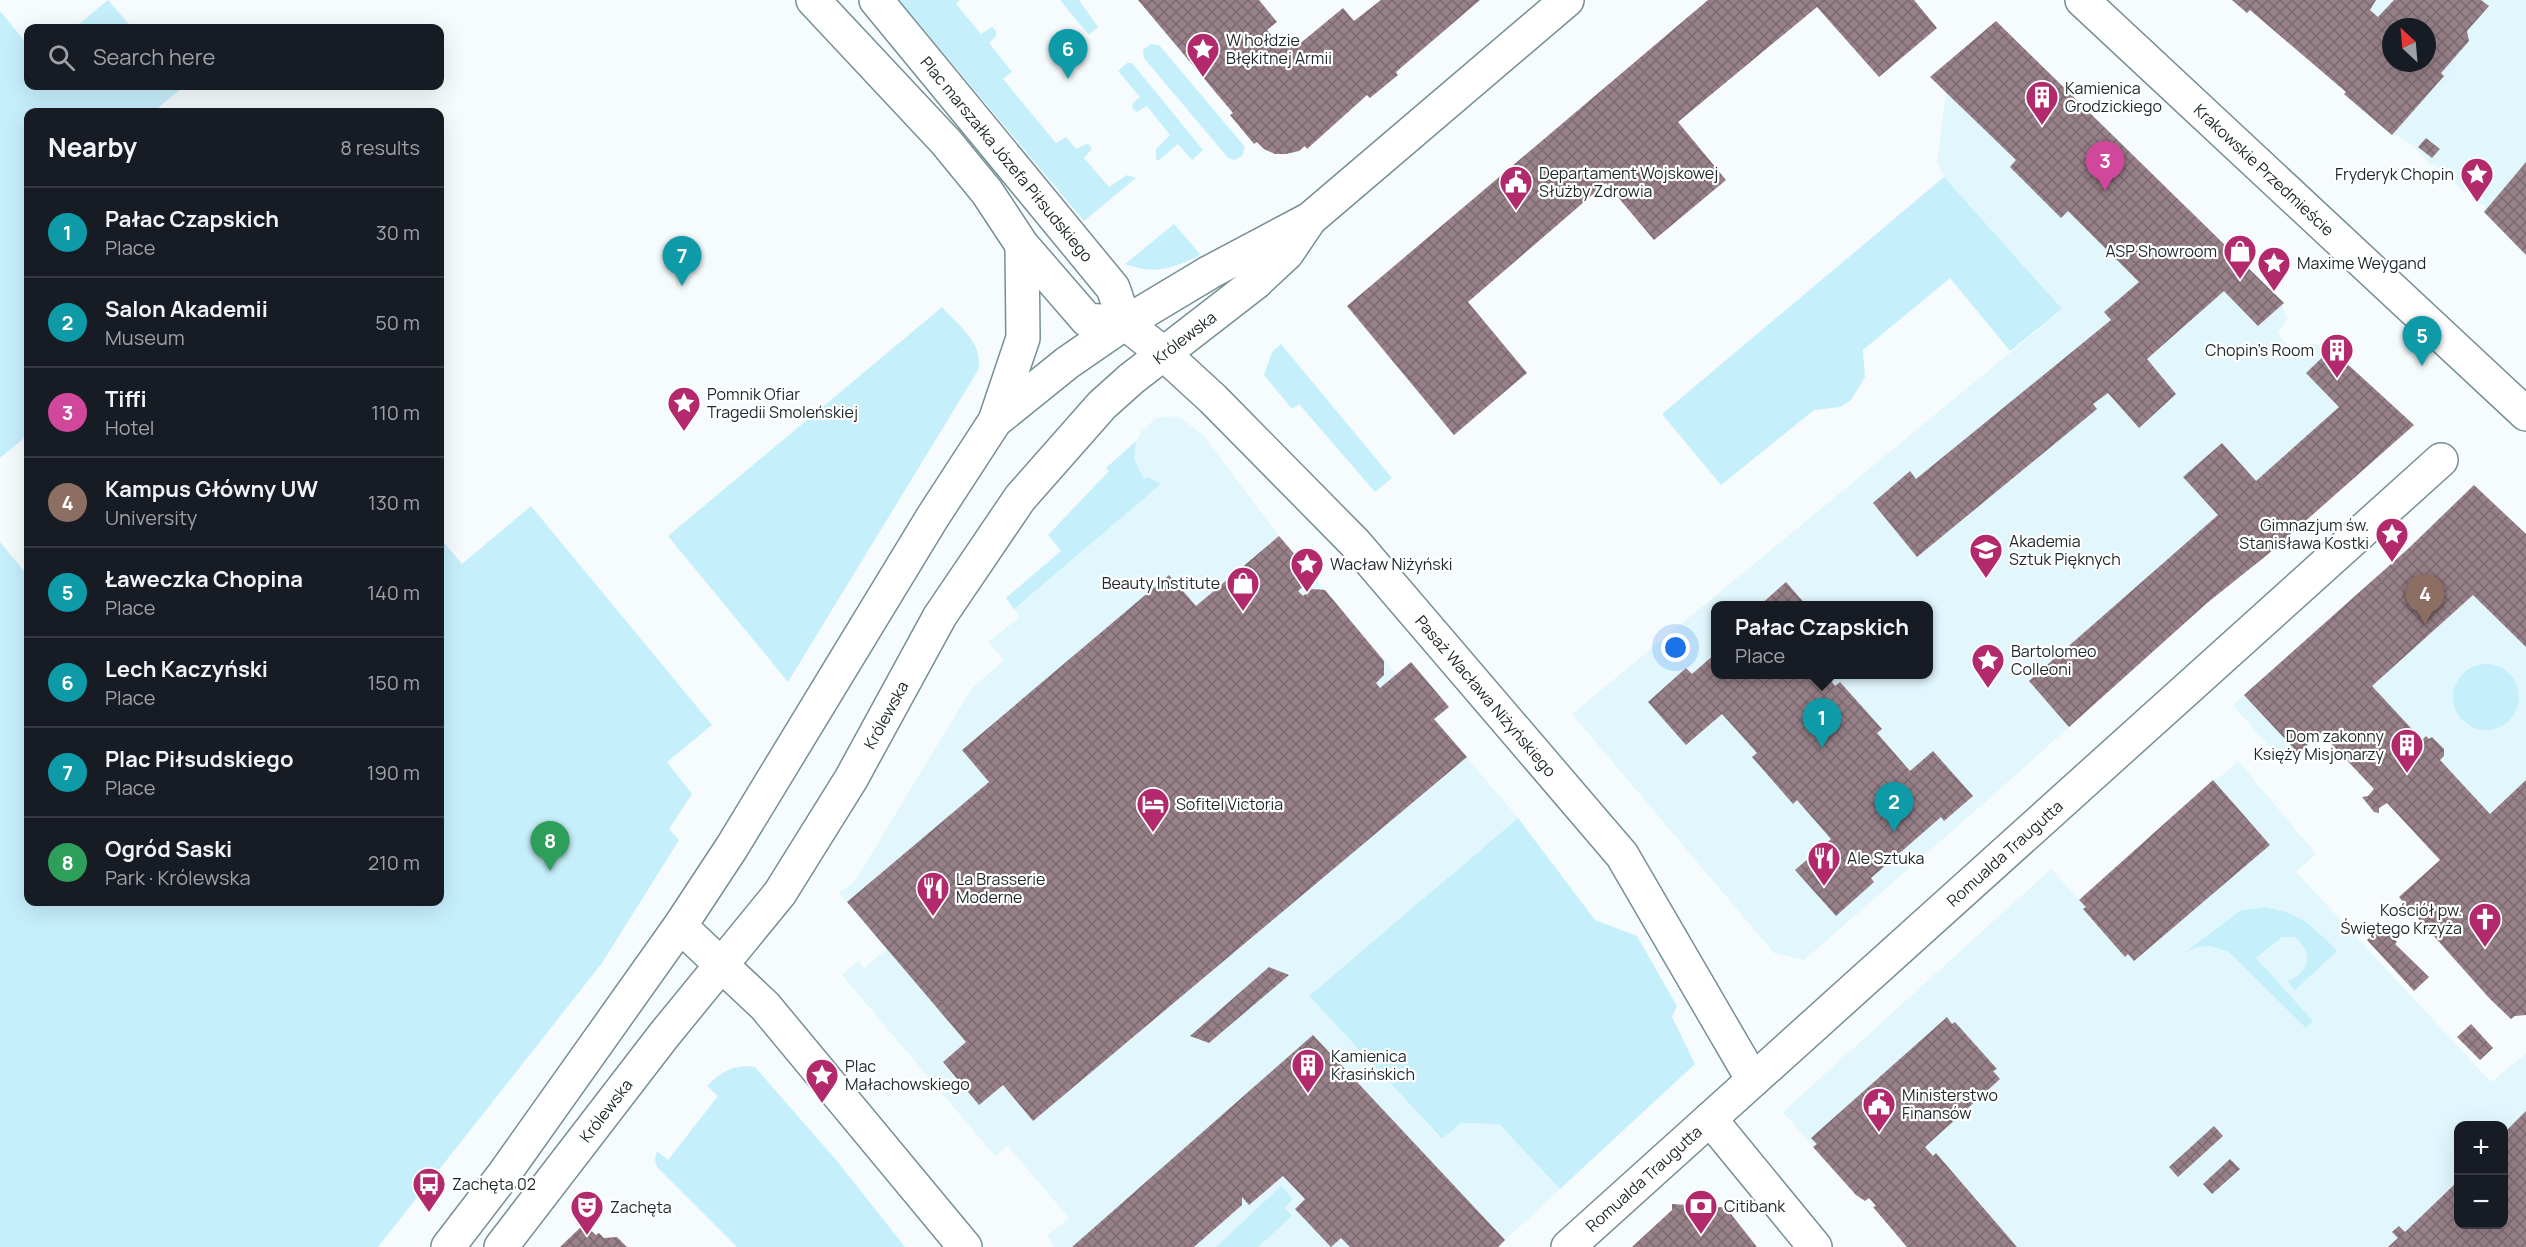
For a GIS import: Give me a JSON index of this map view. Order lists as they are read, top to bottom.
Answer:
{
  "streets": {
    "street": [
      "Plac marszałka Józefa Piłsudskiego",
      "Krakowskie Przedmieście",
      "Królewska",
      "Pasaż Wacława Niżyńskiego",
      "Romualda Traugutta"
    ]
  },
  "crossings": [
    ["Plac marszałka Józefa Piłsudskiego", "Królewska"],
    ["Plac marszałka Józefa Piłsudskiego", "Pasaż Wacława Niżyńskiego"],
    ["Królewska", "Pasaż Wacława Niżyńskiego"],
    ["Pasaż Wacława Niżyńskiego", "Romualda Traugutta"]
  ],
  "places": {
    "place": [
      "W hołdzie Błękitnej Armii",
      "Fryderyk Chopin",
      "Maxime Weygand",
      "Pomnik Ofiar Tragedii Smoleńskiej",
      "Gimnazjum św. Stanisława Kostki",
      "Wacław Niżyński",
      "Bartolomeo Colleoni",
      "Plac Małachowskiego"
    ],
    "building": [
      "Kamienica Grodzickiego",
      "Chopin's Room",
      "Dom zakonny Księży Misjonarzy",
      "Kamienica Krasińskich"
    ],
    "public building": ["Departament Wojskowej Służby Zdrowia", "Ministerstwo Finansów"],
    "shop": ["ASP Showroom", "Beauty Institute"],
    "school or university": ["Akademia Sztuk Pięknych"],
    "hotel": ["Sofitel Victoria"],
    "restaurant": ["Ale Sztuka", "La Brasserie Moderne"],
    "church": ["Kościół pw. Świętego Krzyża"],
    "bus stop": ["Zachęta 02"],
    "bank": ["Citibank"],
    "theatre": ["Zachęta"]
  },
  "north": "top left",
  "page": {
    "search": "Search here",
    "pins": [
      "6",
      "3",
      "7",
      "5",
      "4",
      "1",
      "2",
      "8"
    ],
    "heading": ["Nearby", "8 results"],
    "list": [
      {
        "mark": "1",
        "name": "Pałac Czapskich",
        "note": "Place",
        "value": "30 m"
      },
      {
        "mark": "2",
        "name": "Salon Akademii",
        "note": "Museum",
        "value": "50 m"
      },
      {
        "mark": "3",
        "name": "Tiffi",
        "note": "Hotel",
        "value": "110 m"
      },
      {
        "mark": "4",
        "name": "Kampus Główny UW",
        "note": "University",
        "value": "130 m"
      },
      {
        "mark": "5",
        "name": "Ławeczka Chopina",
        "note": "Place",
        "value": "140 m"
      },
      {
        "mark": "6",
        "name": "Lech Kaczyński",
        "note": "Place",
        "value": "150 m"
      },
      {
        "mark": "7",
        "name": "Plac Piłsudskiego",
        "note": "Place",
        "value": "190 m"
      },
      {
        "mark": "8",
        "name": "Ogród Saski",
        "note": "Park · Królewska",
        "value": "210 m"
      }
    ],
    "popup": ["Pałac Czapskich", "Place"],
    "map_buttons": ["+", "−"]
  }
}
